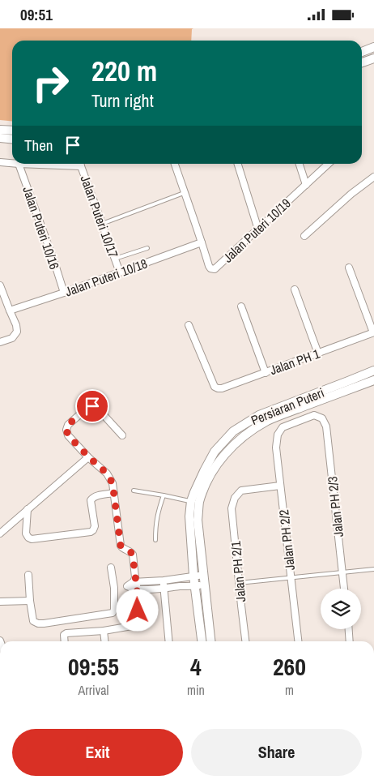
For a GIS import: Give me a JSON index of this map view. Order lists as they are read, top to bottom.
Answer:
{
  "streets": {
    "main road": ["Persiaran Puteri"],
    "street": [
      "Jalan Puteri 10/17",
      "Jalan Puteri 10/16",
      "Jalan Puteri 10/19",
      "Jalan Puteri 10/18",
      "Jalan PH 1",
      "Jalan PH 2/3",
      "Jalan PH 2/2",
      "Jalan PH 2/1"
    ]
  },
  "crossings": [
    ["Jalan Puteri 10/17", "Jalan Puteri 10/18"],
    ["Jalan Puteri 10/16", "Jalan Puteri 10/18"],
    ["Jalan Puteri 10/19", "Jalan Puteri 10/18"],
    ["Jalan PH 2/3", "Jalan PH 2/2"],
    ["Jalan PH 2/2", "Jalan PH 2/1"]
  ],
  "page": {
    "status": "09:51",
    "turn": ["220 m", "Turn right"],
    "then": "Then",
    "eta": [
      "09:55",
      "Arrival",
      "4",
      "min",
      "260",
      "m"
    ],
    "buttons": ["Exit", "Share"]
  }
}
